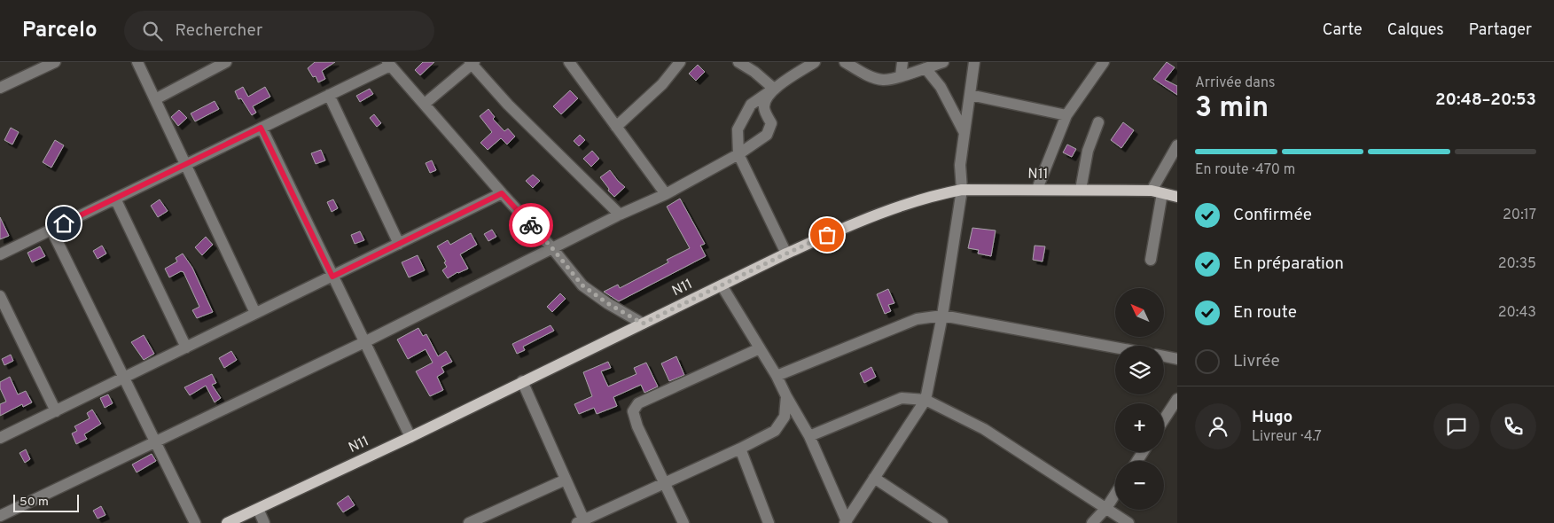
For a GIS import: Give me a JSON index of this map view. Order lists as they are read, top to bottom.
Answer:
{
  "streets": {
    "main road": ["N11"]
  },
  "scale_bar": "50 m",
  "north": "top left",
  "page": {
    "header": "Parcelo",
    "search": "Rechercher",
    "nav": ["Carte", "Calques", "Partager"],
    "heading": ["3 min", "Arrivée dans", "20:48–20:53"],
    "panel": ["Hugo", "Livreur · 4.7"],
    "bar": "En route · 470 m",
    "list": [
      ["Confirmée", "20:17"],
      ["En préparation", "20:35"],
      ["En route", "20:43"],
      "Livrée"
    ],
    "map_buttons": ["+", "−"],
    "scale": "50 m"
  }
}
